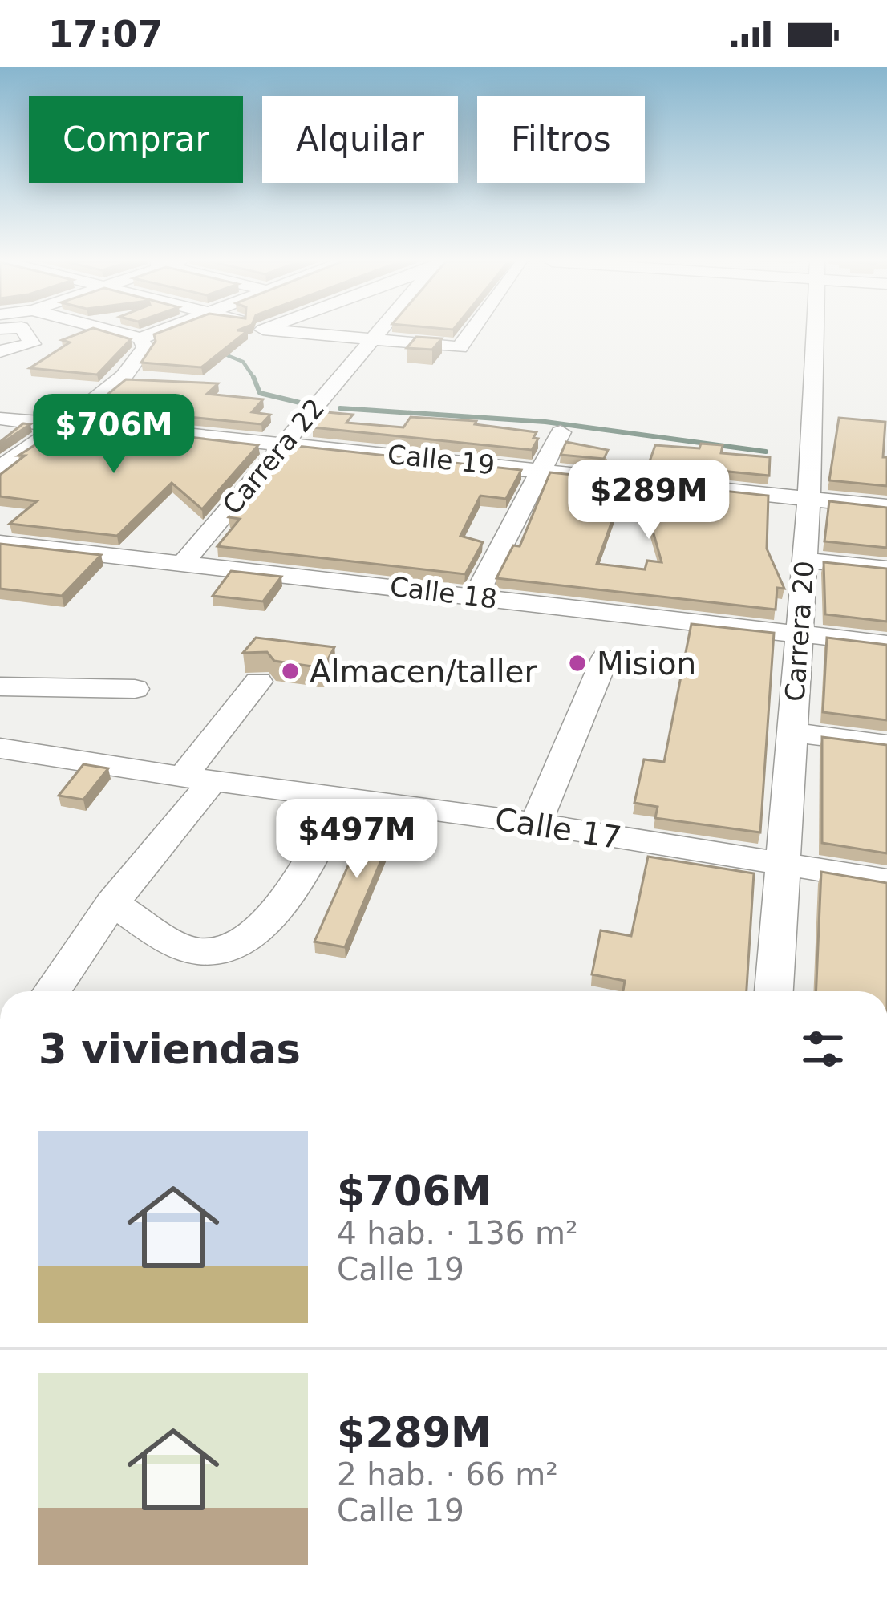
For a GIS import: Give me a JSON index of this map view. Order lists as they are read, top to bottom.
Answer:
{
  "streets": {
    "street": [
      "Carrera 22",
      "Calle 19",
      "Calle 18",
      "Carrera 20",
      "Calle 17"
    ]
  },
  "crossings": [
    ["Carrera 22", "Calle 19"],
    ["Carrera 22", "Calle 18"],
    ["Calle 19", "Carrera 20"],
    ["Calle 18", "Carrera 20"],
    ["Carrera 20", "Calle 17"]
  ],
  "places": ["Mision", "Almacen/taller"],
  "page": {
    "status": "17:07",
    "chip": ["Comprar", "Alquilar", "Filtros"],
    "price": ["$706M", "$289M", "$497M"],
    "heading": "3 viviendas",
    "list": [
      {
        "name": "$706M",
        "note": "4 hab. · 136 m² · Calle 19"
      },
      {
        "name": "$289M",
        "note": "2 hab. · 66 m² · Calle 19"
      }
    ]
  }
}
